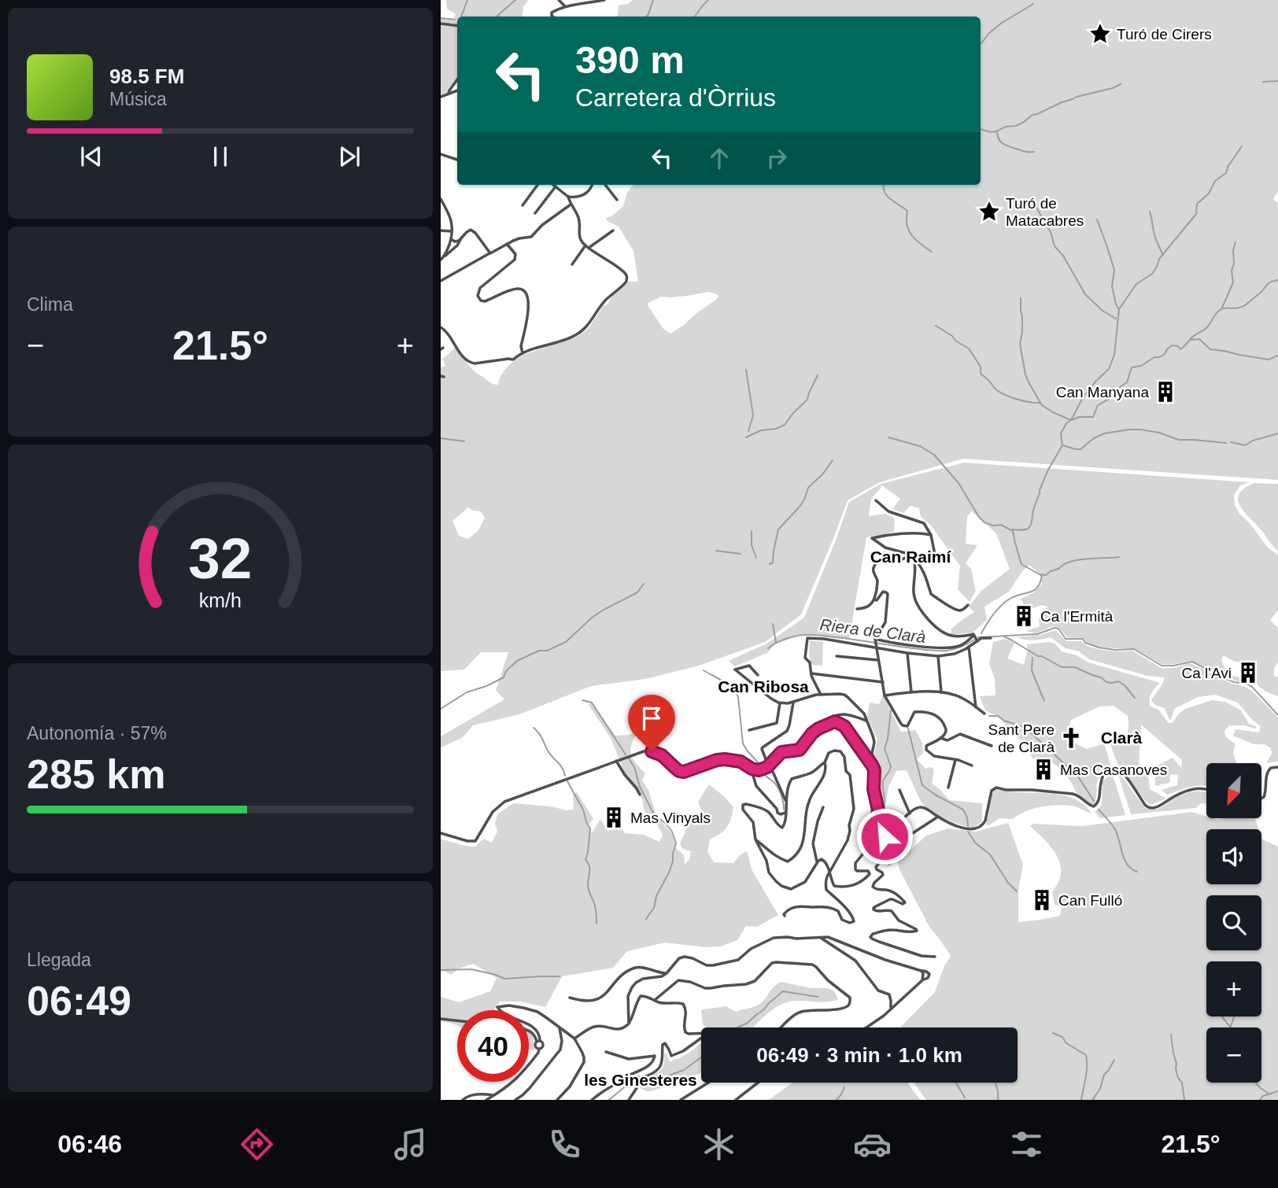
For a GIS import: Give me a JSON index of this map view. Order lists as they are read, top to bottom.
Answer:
{
  "districts": [
    "Can Raimí",
    "Can Ribosa",
    "Clarà",
    "les Ginesteres"
  ],
  "water": ["Riera de Clarà"],
  "places": {
    "place": ["Turó de Cirers", "Turó de Matacabres"],
    "building": [
      "Can Manyana",
      "Ca l'Ermità",
      "Ca l'Avi",
      "Mas Casanoves",
      "Mas Vinyals",
      "Can Fulló"
    ],
    "church": ["Sant Pere de Clarà"]
  },
  "north": "bottom left",
  "page": {
    "turn": ["390 m", "Carretera d'Òrrius"],
    "song": ["98.5 FM", "Música"],
    "tile": [
      "Clima",
      ["Autonomía · 57%", "285 km"],
      ["Llegada", "06:49"]
    ],
    "heat": ["−", "21.5°", "+"],
    "map_buttons": ["+", "−"],
    "limit": "40",
    "trip": "06:49 · 3 min · 1.0 km",
    "tabs": ["06:46", "21.5°"],
    "gauge": ["32", "km/h"]
  }
}
